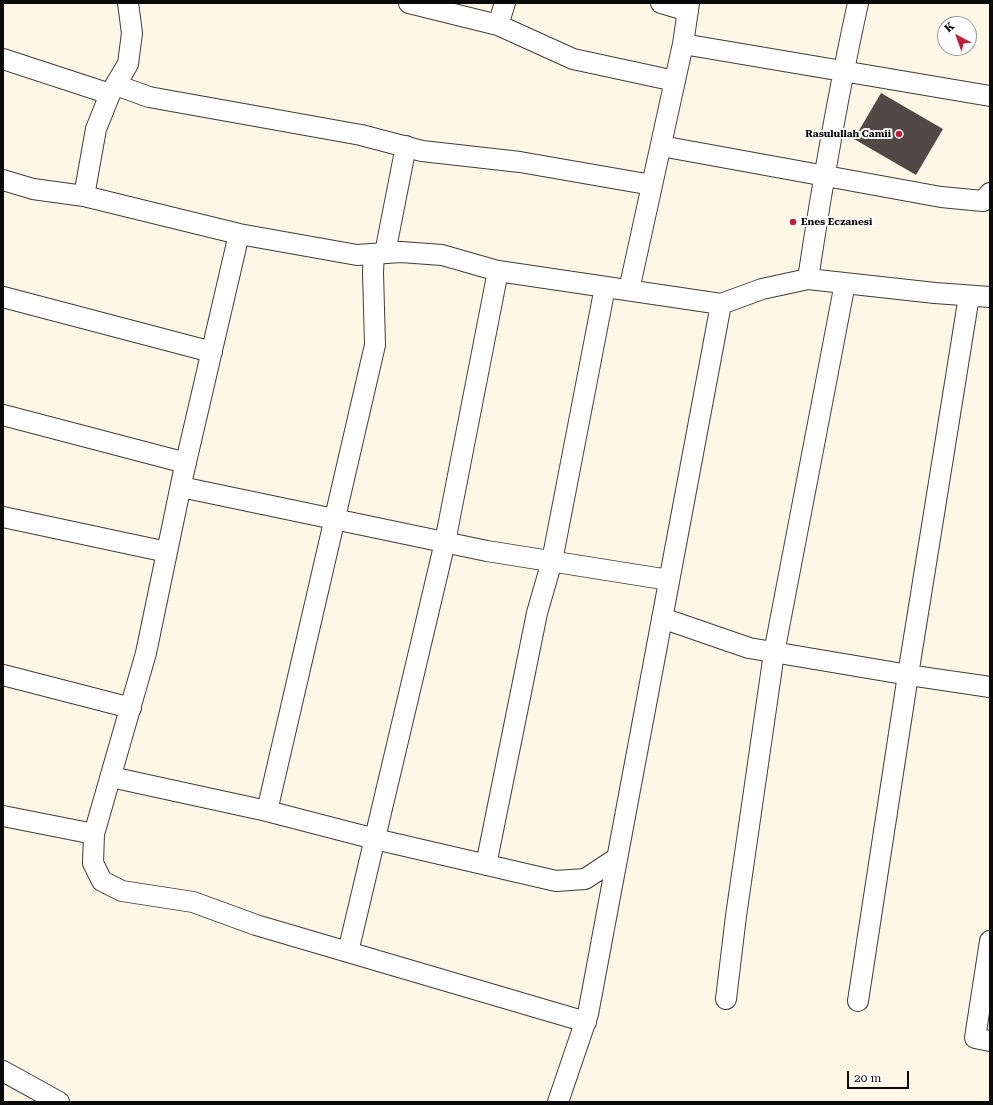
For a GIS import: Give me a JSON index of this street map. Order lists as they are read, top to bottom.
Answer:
{
  "places": ["Rasulullah Camii", "Enes Eczanesi"],
  "scale_bar": "20 m",
  "north": "top left"
}
